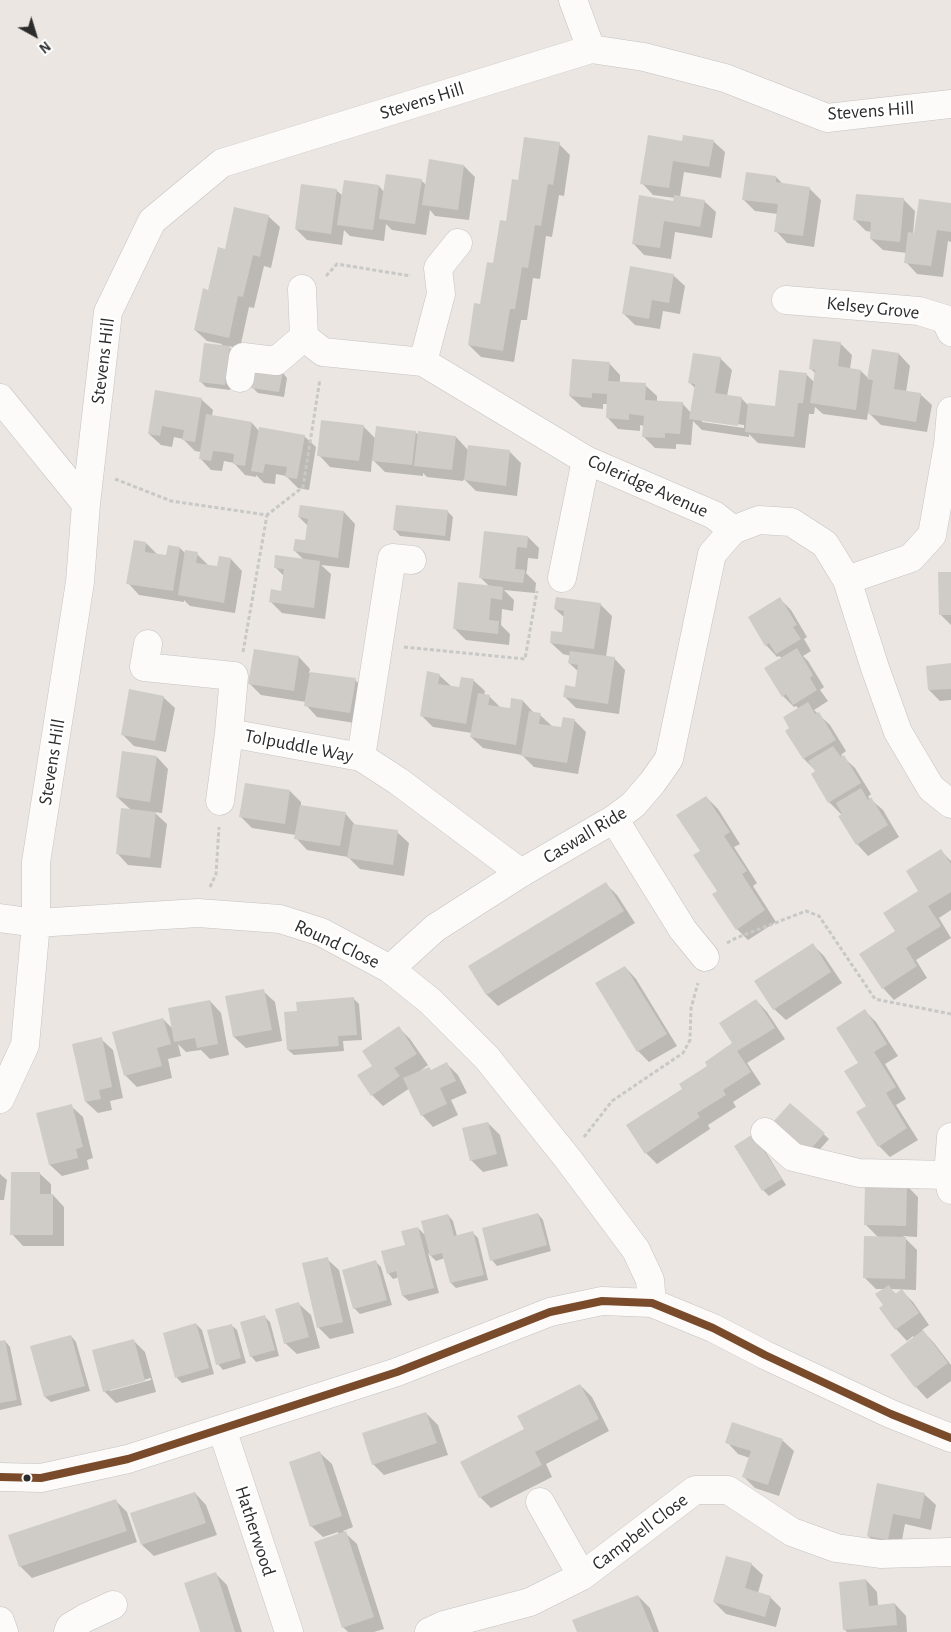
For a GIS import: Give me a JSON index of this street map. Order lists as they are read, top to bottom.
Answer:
{
  "streets": {
    "street": [
      "Stevens Hill",
      "Kelsey Grove",
      "Coleridge Avenue",
      "Tolpuddle Way",
      "Caswall Ride",
      "Round Close",
      "Hatherwood",
      "Campbell Close"
    ]
  },
  "crossings": [
    ["Stevens Hill", "Round Close"],
    ["Coleridge Avenue", "Caswall Ride"],
    ["Tolpuddle Way", "Caswall Ride"],
    ["Caswall Ride", "Round Close"]
  ],
  "north": "bottom right"
}
